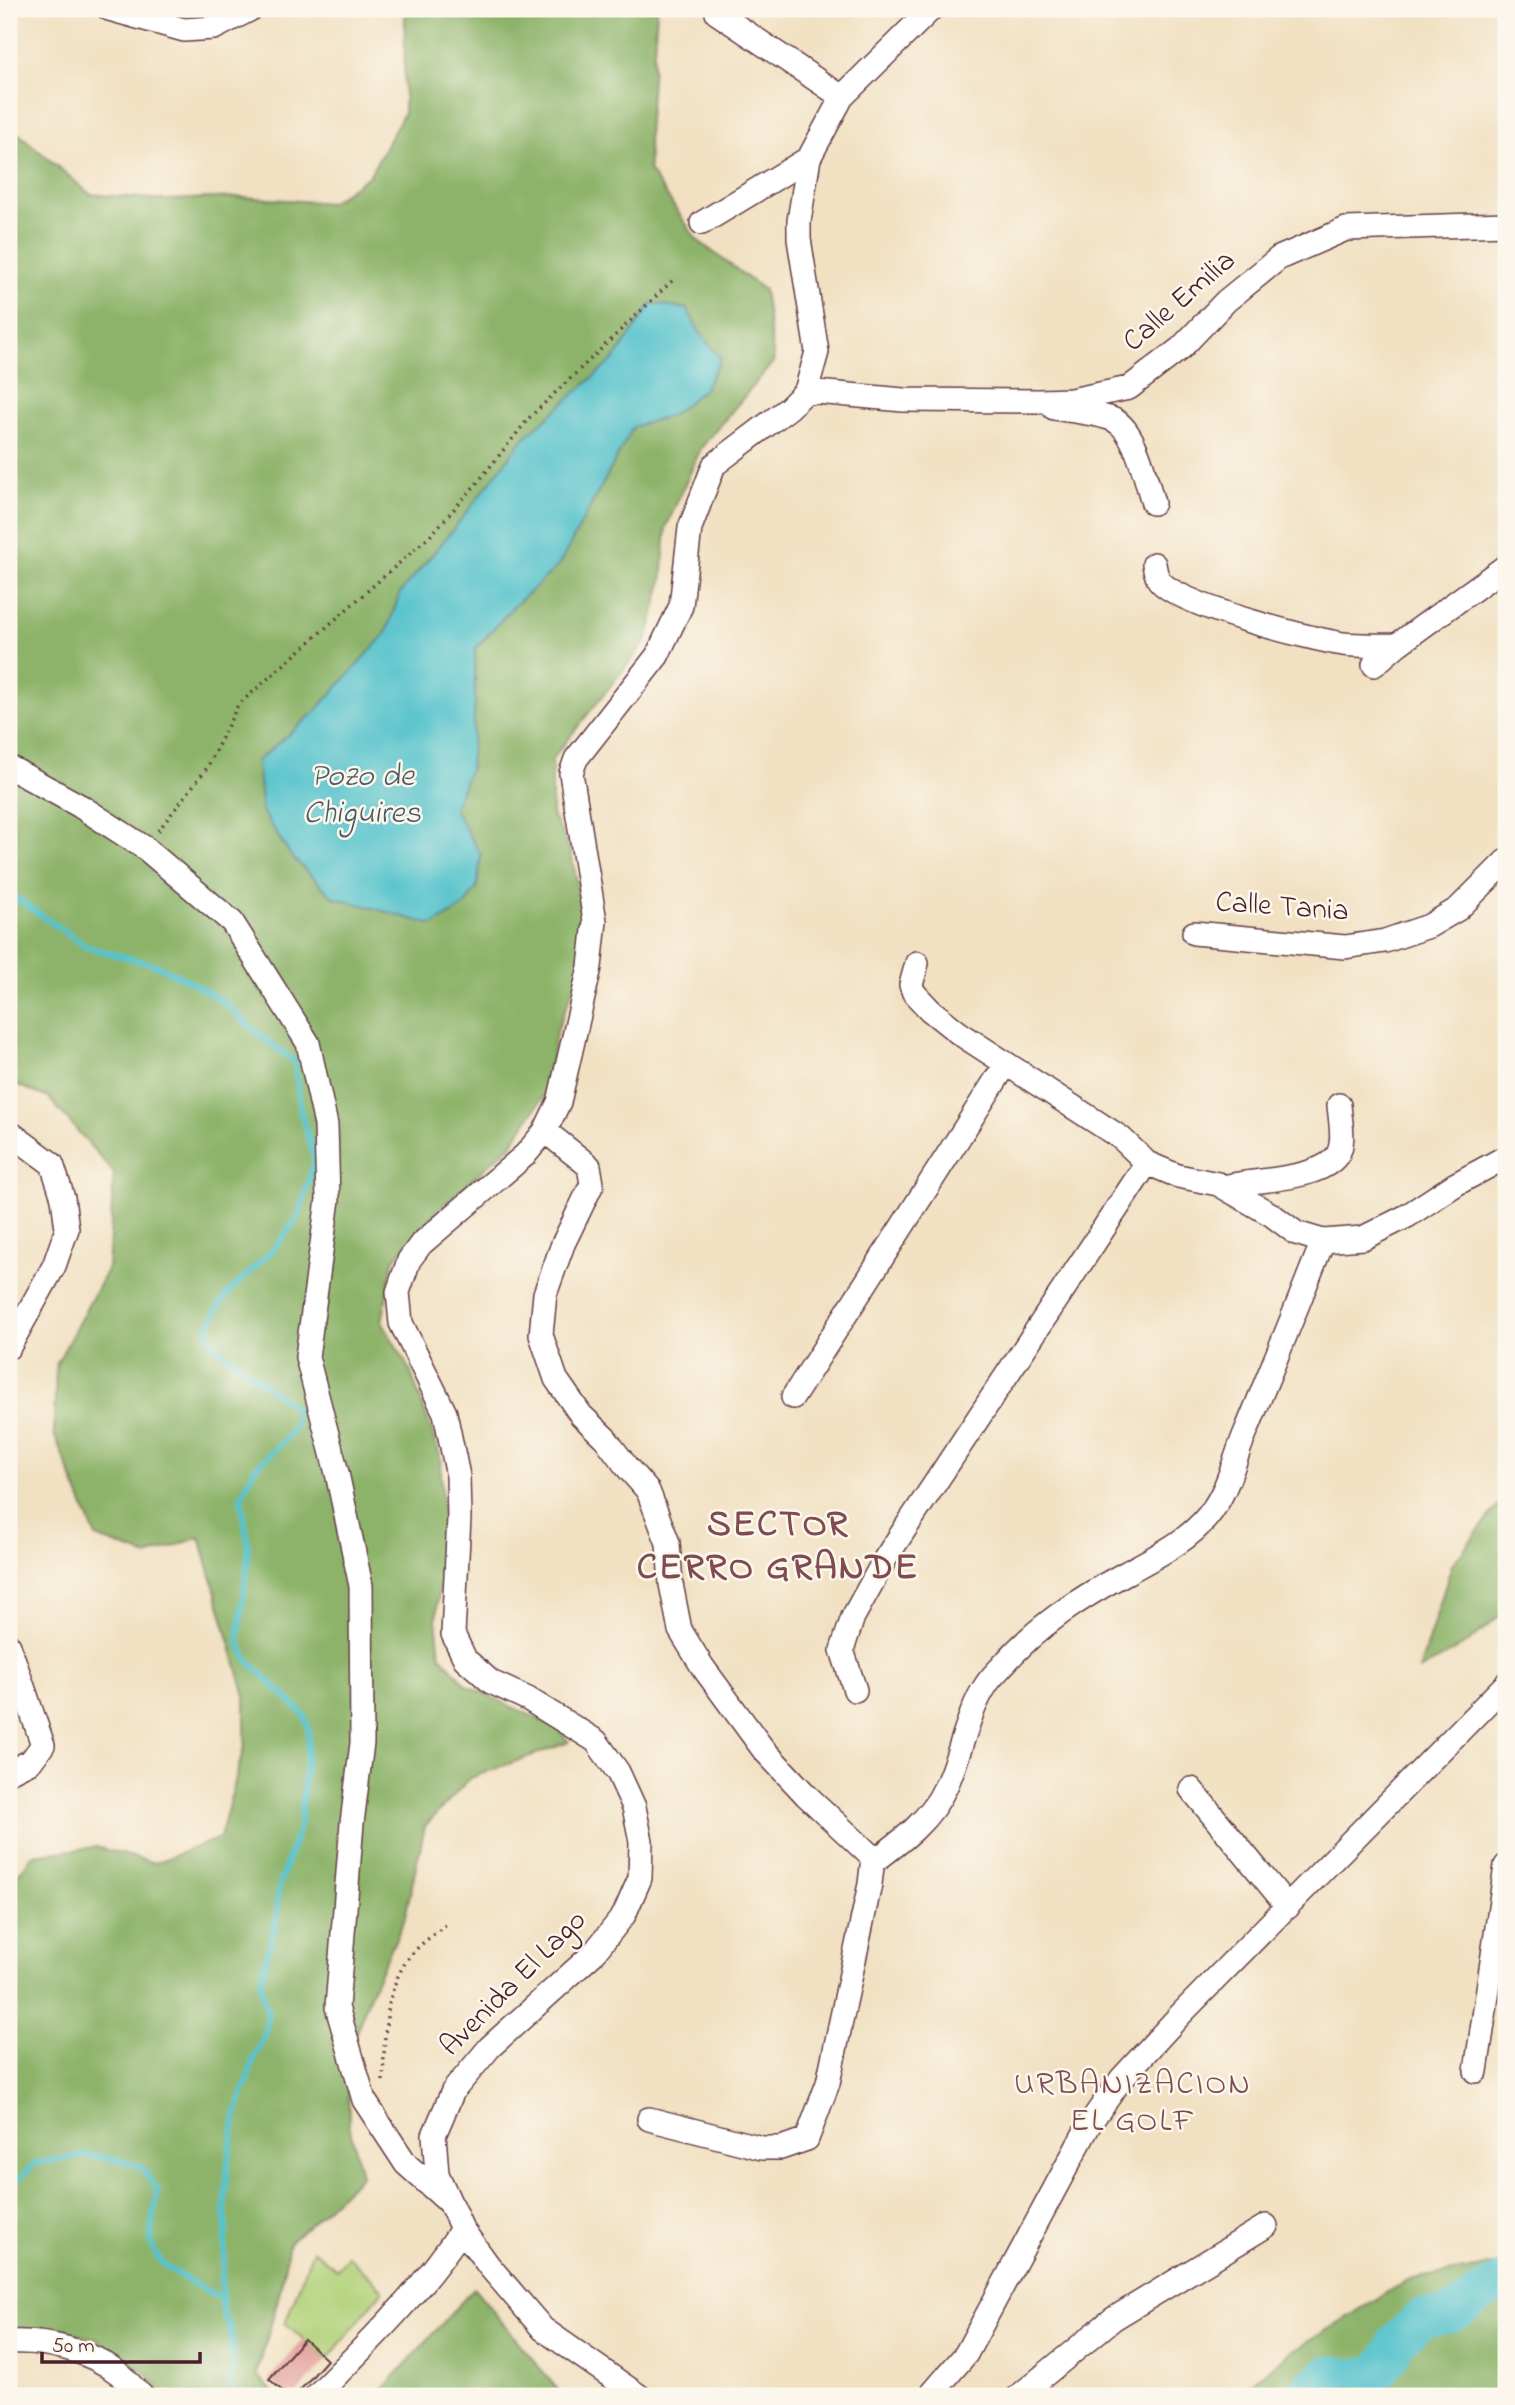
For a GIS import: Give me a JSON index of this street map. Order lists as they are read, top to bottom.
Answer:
{
  "streets": {
    "street": ["Calle Emilia", "Calle Tania", "Avenida El Lago"]
  },
  "crossings": [
    ["Calle Emilia", "Avenida El Lago"]
  ],
  "districts": ["SECTOR CERRO GRANDE", "URBANIZACION EL GOLF"],
  "water": ["Pozo de Chiguires"],
  "scale_bar": "50 m"
}
